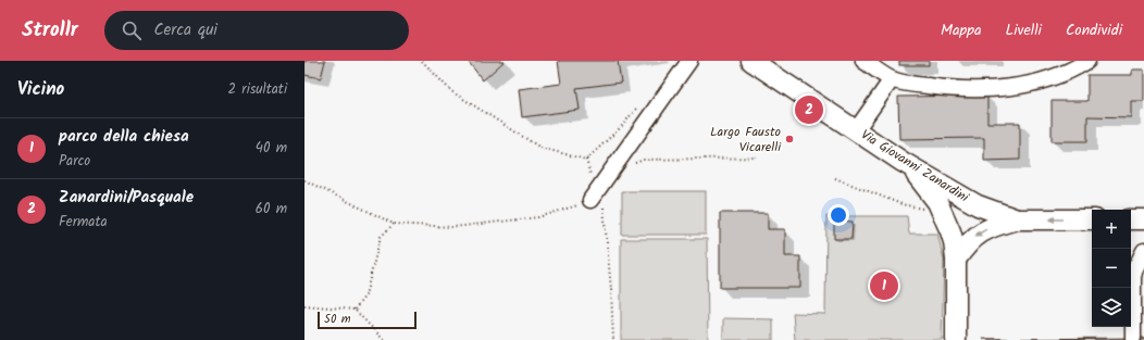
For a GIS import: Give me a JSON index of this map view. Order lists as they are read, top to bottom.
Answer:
{
  "streets": {
    "street": ["Via Giovanni Zanardini"]
  },
  "places": ["Largo Fausto Vicarelli"],
  "scale_bar": "50 m",
  "page": {
    "header": "Strollr",
    "search": "Cerca qui",
    "nav": ["Mappa", "Livelli", "Condividi"],
    "heading": ["Vicino", "2 risultati"],
    "pins": ["2", "1"],
    "list": [
      {
        "mark": "1",
        "name": "parco della chiesa",
        "note": "Parco",
        "value": "40 m"
      },
      {
        "mark": "2",
        "name": "Zanardini/Pasquale",
        "note": "Fermata",
        "value": "60 m"
      }
    ],
    "map_buttons": ["+", "−"],
    "scale": "50 m"
  }
}
